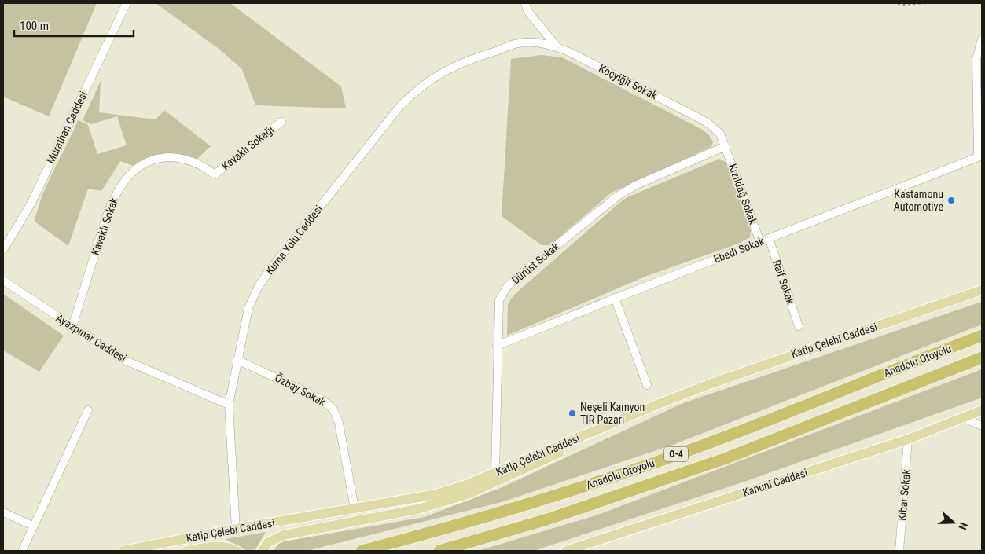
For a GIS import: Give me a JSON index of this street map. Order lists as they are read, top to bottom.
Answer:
{
  "streets": {
    "highway": ["Anadolu Otoyolu", "O-4"],
    "main road": ["Katip Çelebi Caddesi", "Kanuni Caddesi"],
    "street": [
      "Koçyiğit Sokak",
      "Murathan Caddesi",
      "Kavaklı Sokağı",
      "Kızıldağ Sokak",
      "Kavaklı Sokak",
      "Kurna Yolu Caddesi",
      "Ebedi Sokak",
      "Dürüst Sokak",
      "Raif Sokak",
      "Ayazpınar Caddesi",
      "Özbay Sokak",
      "Kibar Sokak"
    ]
  },
  "crossings": [
    ["Koçyiğit Sokak", "Kızıldağ Sokak"],
    ["Koçyiğit Sokak", "Kurna Yolu Caddesi"],
    ["Koçyiğit Sokak", "Dürüst Sokak"],
    ["Kavaklı Sokağı", "Kavaklı Sokak"],
    ["Kızıldağ Sokak", "Ebedi Sokak"],
    ["Kızıldağ Sokak", "Dürüst Sokak"],
    ["Kavaklı Sokak", "Ayazpınar Caddesi"],
    ["Kurna Yolu Caddesi", "Ayazpınar Caddesi"],
    ["Kurna Yolu Caddesi", "Katip Çelebi Caddesi"],
    ["Kurna Yolu Caddesi", "Özbay Sokak"],
    ["Ebedi Sokak", "Dürüst Sokak"],
    ["Ebedi Sokak", "Raif Sokak"],
    ["Dürüst Sokak", "Katip Çelebi Caddesi"],
    ["Katip Çelebi Caddesi", "Özbay Sokak"],
    ["Kanuni Caddesi", "Kibar Sokak"]
  ],
  "places": ["Kastamonu Automotive", "Neşeli Kamyon TIR Pazarı"],
  "scale_bar": "100 m",
  "north": "right"
}
